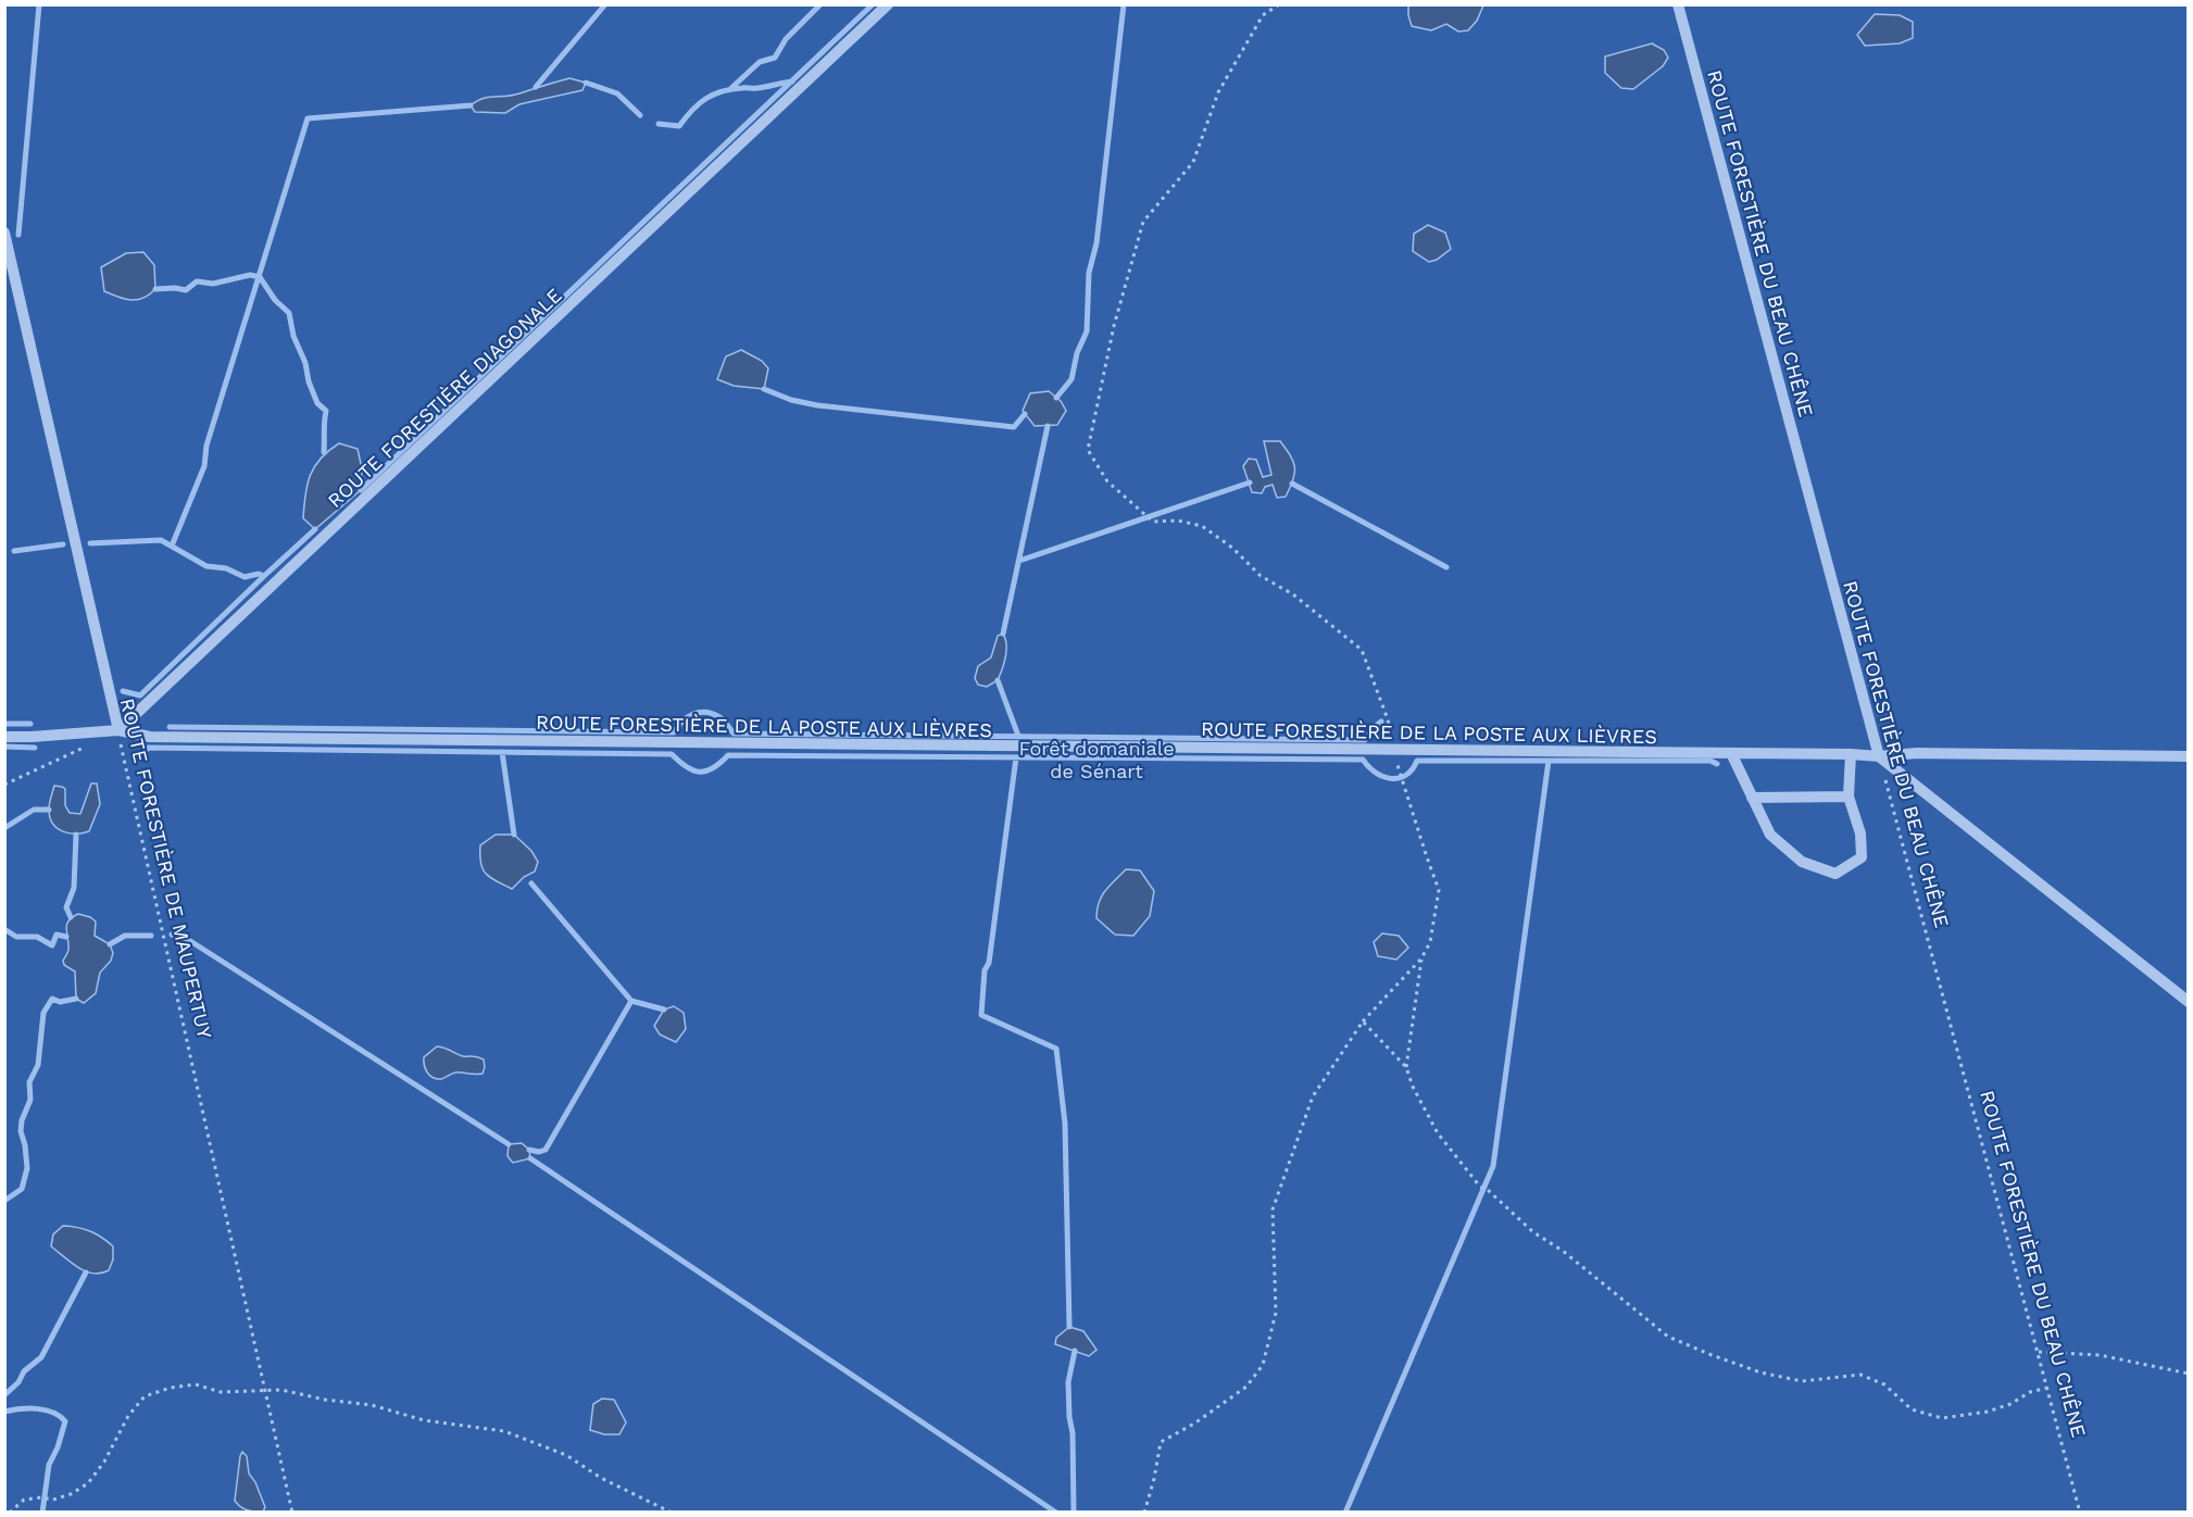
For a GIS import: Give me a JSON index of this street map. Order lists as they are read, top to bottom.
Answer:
{
  "streets": {
    "street": [
      "ROUTE FORESTIÈRE DU BEAU CHÊNE",
      "ROUTE FORESTIÈRE DIAGONALE",
      "ROUTE FORESTIÈRE DE LA POSTE AUX LIÈVRES",
      "ROUTE FORESTIÈRE DE MAUPERTUY"
    ]
  },
  "crossings": [
    ["ROUTE FORESTIÈRE DU BEAU CHÊNE", "ROUTE FORESTIÈRE DE LA POSTE AUX LIÈVRES"],
    ["ROUTE FORESTIÈRE DIAGONALE", "ROUTE FORESTIÈRE DE LA POSTE AUX LIÈVRES"],
    ["ROUTE FORESTIÈRE DIAGONALE", "ROUTE FORESTIÈRE DE MAUPERTUY"],
    ["ROUTE FORESTIÈRE DE LA POSTE AUX LIÈVRES", "ROUTE FORESTIÈRE DE MAUPERTUY"]
  ],
  "parks": ["Forêt domaniale de Sénart"]
}
